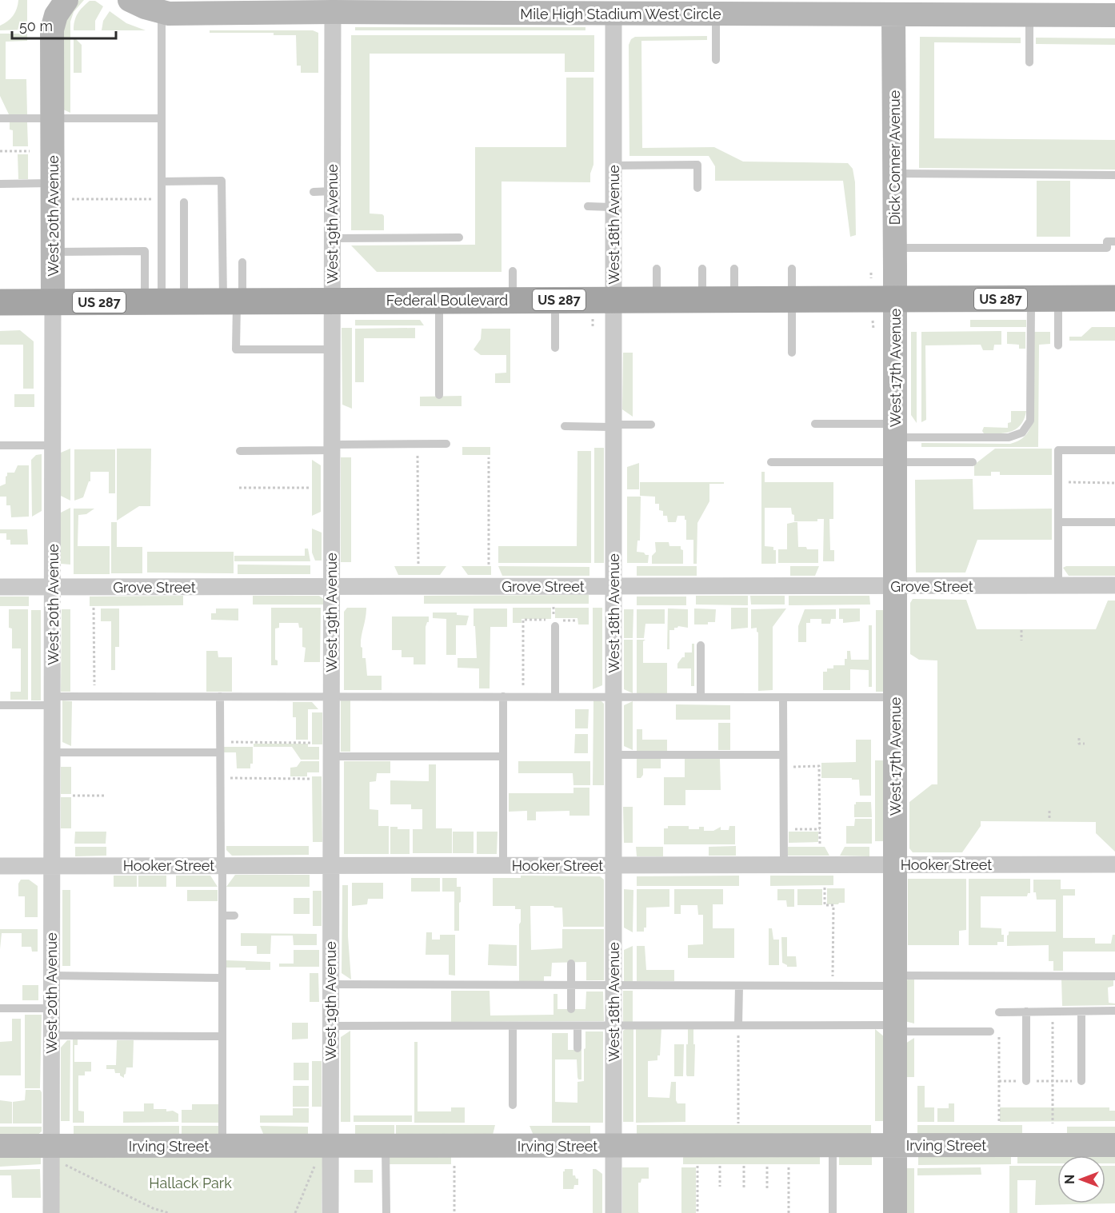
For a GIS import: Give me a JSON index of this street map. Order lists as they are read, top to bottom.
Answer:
{
  "streets": {
    "main road": ["US 287", "Federal Boulevard"],
    "street": [
      "Mile High Stadium West Circle",
      "Dick Conner Avenue",
      "West 20th Avenue",
      "West 19th Avenue",
      "West 18th Avenue",
      "West 17th Avenue",
      "Grove Street",
      "Hooker Street",
      "Irving Street"
    ]
  },
  "crossings": [
    ["Mile High Stadium West Circle", "Dick Conner Avenue"],
    ["Mile High Stadium West Circle", "West 19th Avenue"],
    ["Mile High Stadium West Circle", "West 18th Avenue"],
    ["Dick Conner Avenue", "US 287"],
    ["Dick Conner Avenue", "Federal Boulevard"],
    ["Dick Conner Avenue", "West 17th Avenue"],
    ["West 20th Avenue", "Federal Boulevard"],
    ["West 20th Avenue", "Grove Street"],
    ["West 20th Avenue", "Hooker Street"],
    ["West 20th Avenue", "Irving Street"],
    ["West 19th Avenue", "Federal Boulevard"],
    ["West 19th Avenue", "Grove Street"],
    ["West 19th Avenue", "Hooker Street"],
    ["West 19th Avenue", "Irving Street"],
    ["West 18th Avenue", "Federal Boulevard"],
    ["West 18th Avenue", "Grove Street"],
    ["West 18th Avenue", "Hooker Street"],
    ["West 18th Avenue", "Irving Street"],
    ["US 287", "Federal Boulevard"],
    ["US 287", "West 17th Avenue"],
    ["Federal Boulevard", "West 17th Avenue"],
    ["West 17th Avenue", "Grove Street"],
    ["West 17th Avenue", "Hooker Street"],
    ["West 17th Avenue", "Irving Street"]
  ],
  "parks": ["Hallack Park"],
  "scale_bar": "50 m",
  "north": "left"
}
